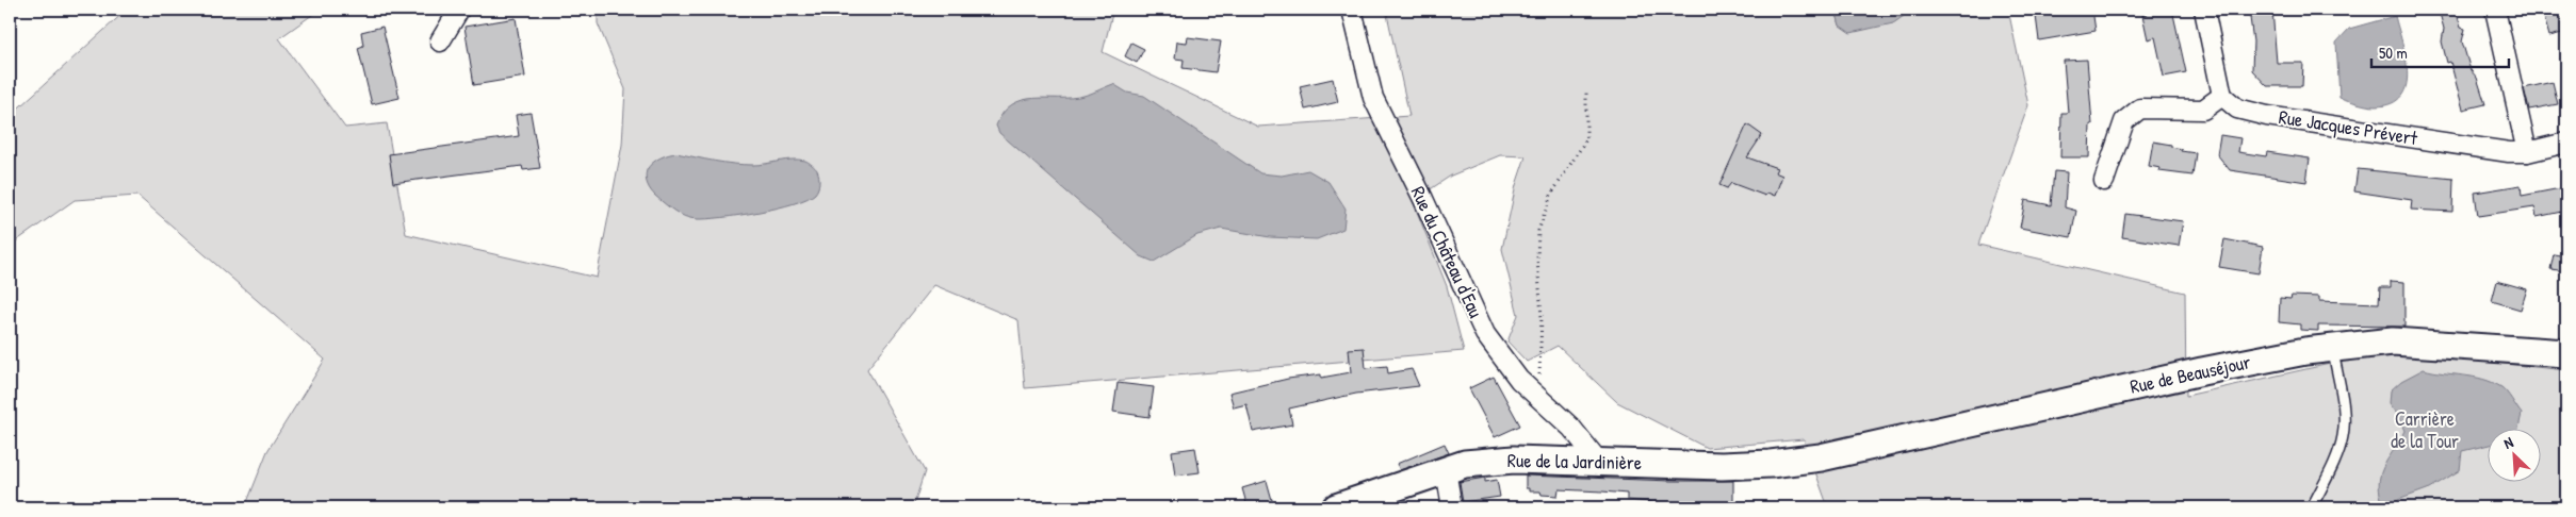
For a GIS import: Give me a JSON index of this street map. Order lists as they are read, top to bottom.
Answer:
{
  "streets": {
    "street": [
      "Rue Jacques Prévert",
      "Rue du Château d'Eau",
      "Rue de Beauséjour",
      "Rue de la Jardinière"
    ]
  },
  "crossings": [
    ["Rue du Château d'Eau", "Rue de la Jardinière"],
    ["Rue de Beauséjour", "Rue de la Jardinière"]
  ],
  "parks": ["Carrière de la Tour"],
  "scale_bar": "50 m",
  "north": "top left"
}
